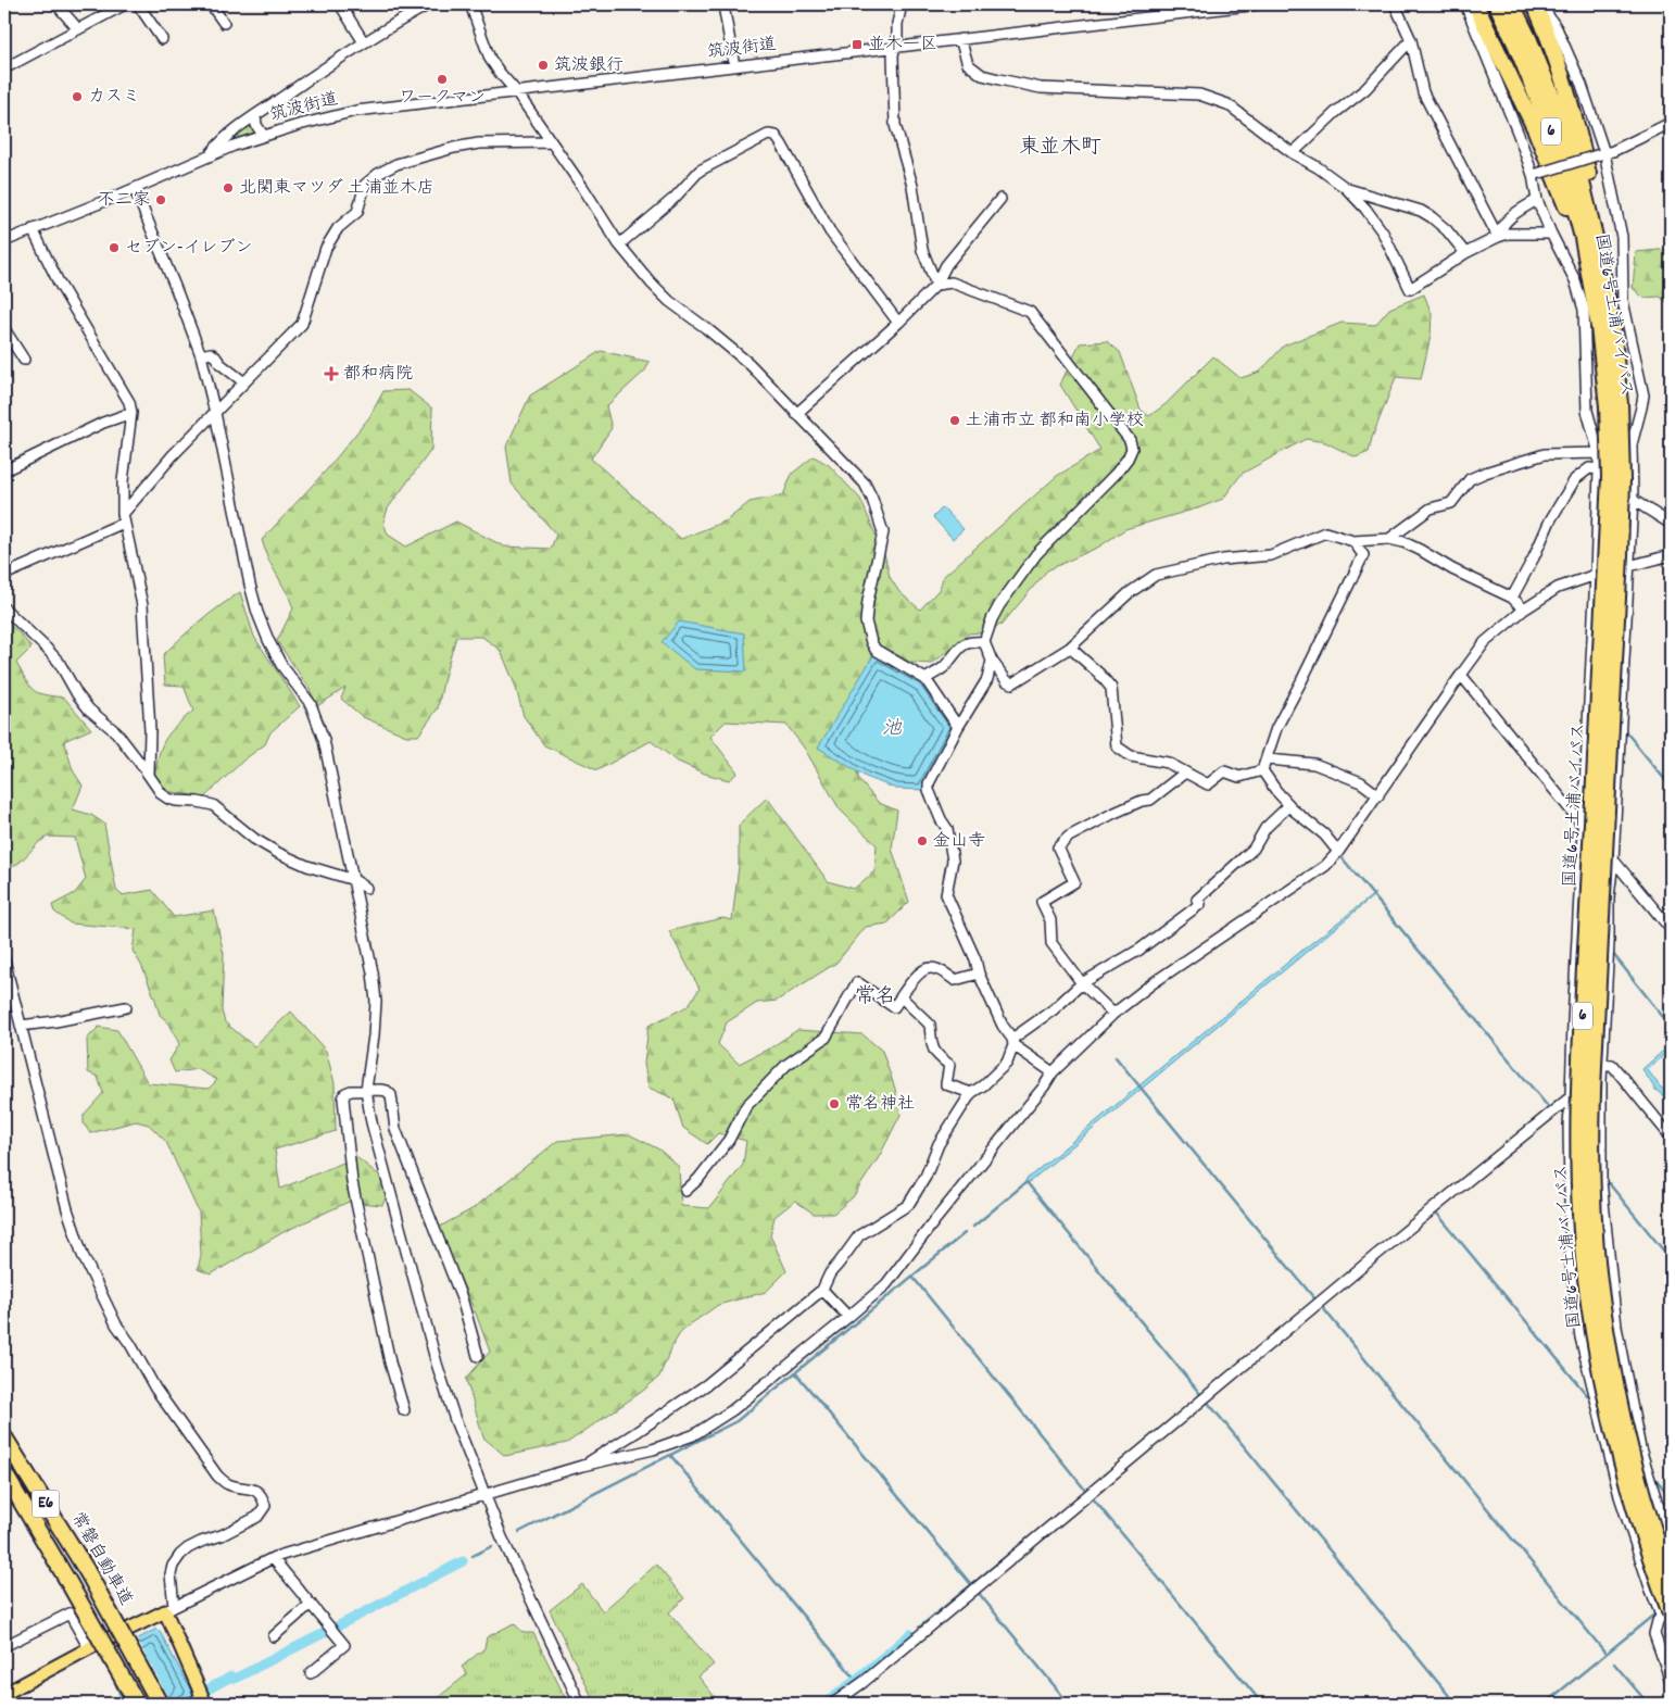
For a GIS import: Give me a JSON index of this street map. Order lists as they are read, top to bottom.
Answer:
{
  "streets": {
    "highway": [
      "6",
      "国道6号土浦バイパス",
      "E6",
      "常磐自動車道"
    ],
    "street": ["筑波街道"]
  },
  "districts": ["東並木町", "常名"],
  "water": ["池"],
  "places": {
    "transit": ["並木一区"],
    "other": [
      "筑波銀行",
      "ワークマン",
      "カスミ",
      "北関東マツダ 土浦並木店",
      "不二家",
      "セブン-イレブン",
      "土浦市立 都和南小学校",
      "金山寺",
      "常名神社"
    ],
    "health": ["都和病院"]
  }
}
